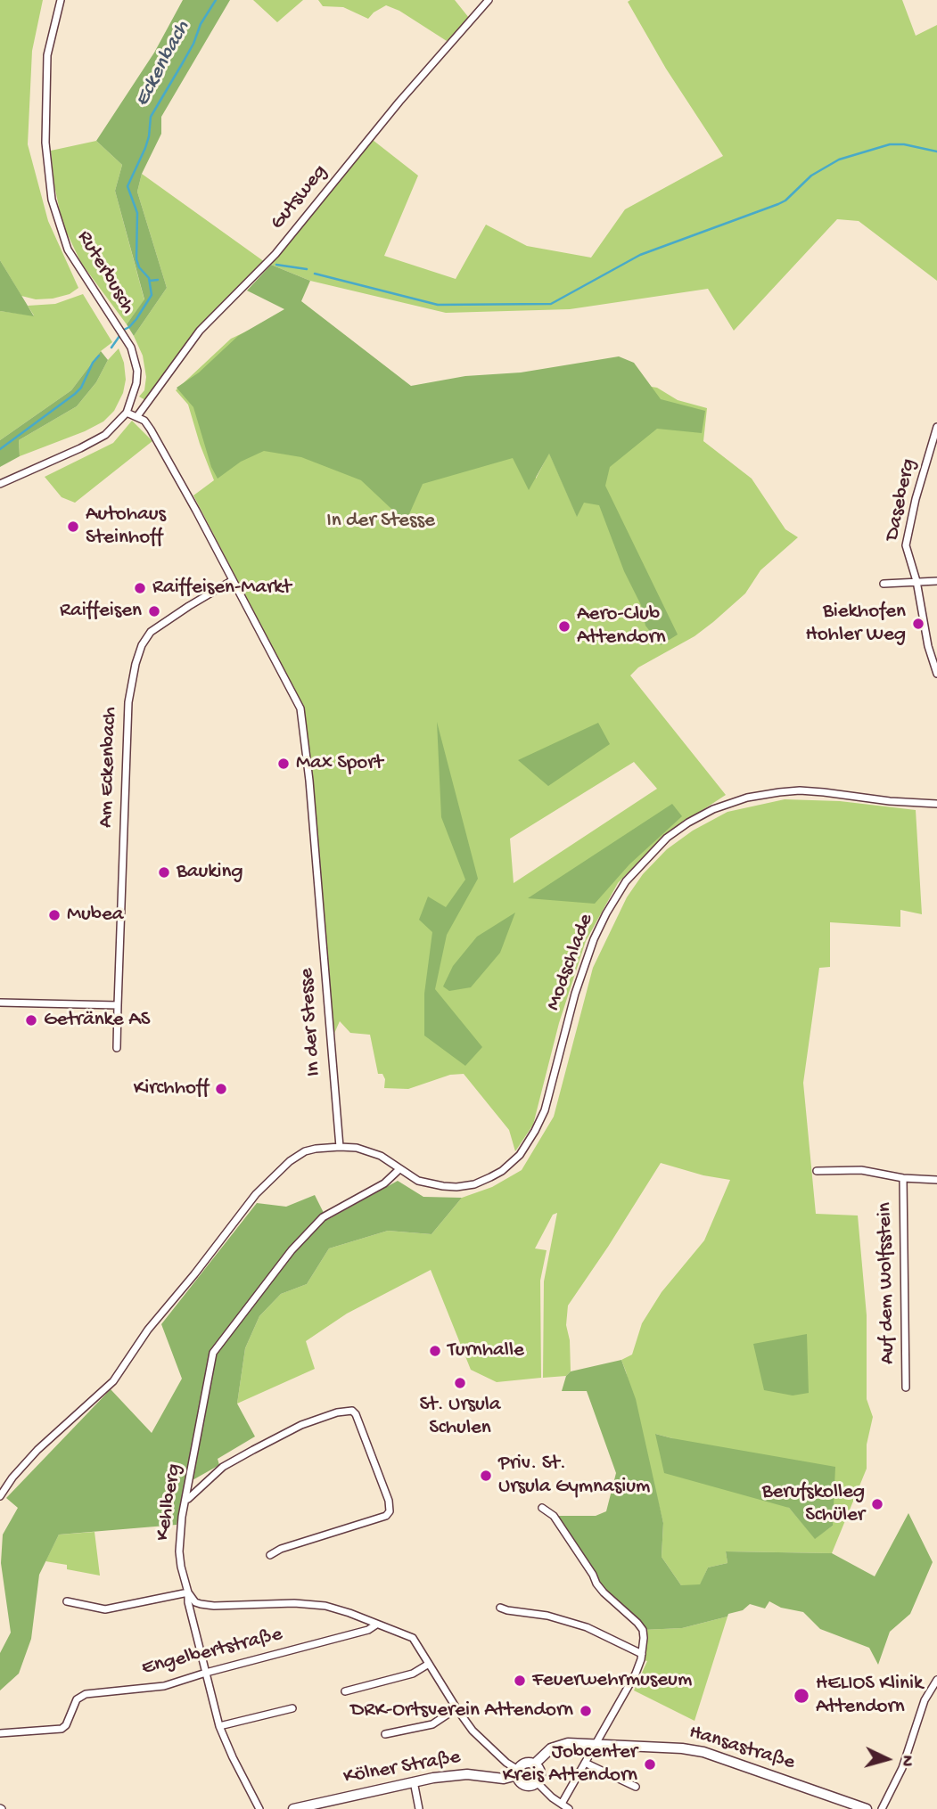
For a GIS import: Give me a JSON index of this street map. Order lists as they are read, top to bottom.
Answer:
{
  "streets": {
    "main road": ["Hansastraße", "Kölner Straße"],
    "street": [
      "Gutsweg",
      "Ruterbusch",
      "Daseberg",
      "Am Eckenbach",
      "Modschlade",
      "In der Stesse",
      "Auf dem Wolfsstein",
      "Kehlberg",
      "Engelbertstraße"
    ]
  },
  "crossings": [
    ["Gutsweg", "In der Stesse"],
    ["Am Eckenbach", "In der Stesse"],
    ["Modschlade", "In der Stesse"],
    ["Modschlade", "Kehlberg"],
    ["Kehlberg", "Engelbertstraße"],
    ["Hansastraße", "Kölner Straße"]
  ],
  "water": ["Eckenbach"],
  "parks": ["In der Stesse"],
  "places": [
    "Autohaus Steinhoff",
    "Raiffeisen-Markt",
    "Raiffeisen",
    "Biekhofen Hohler Weg",
    "Aero-Club Attendorn",
    "Max Sport",
    "Bauking",
    "Mubea",
    "Getränke AS",
    "Kirchhoff",
    "Turnhalle",
    "St. Ursula Schulen",
    "Priv. St. Ursula Gymnasium",
    "Berufskolleg Schüler",
    "Feuerwehrmuseum",
    "HELIOS Klinik Attendorn",
    "DRK-Ortsverein Attendorn",
    "Jobcenter Kreis Attendorn"
  ],
  "north": "right"
}
